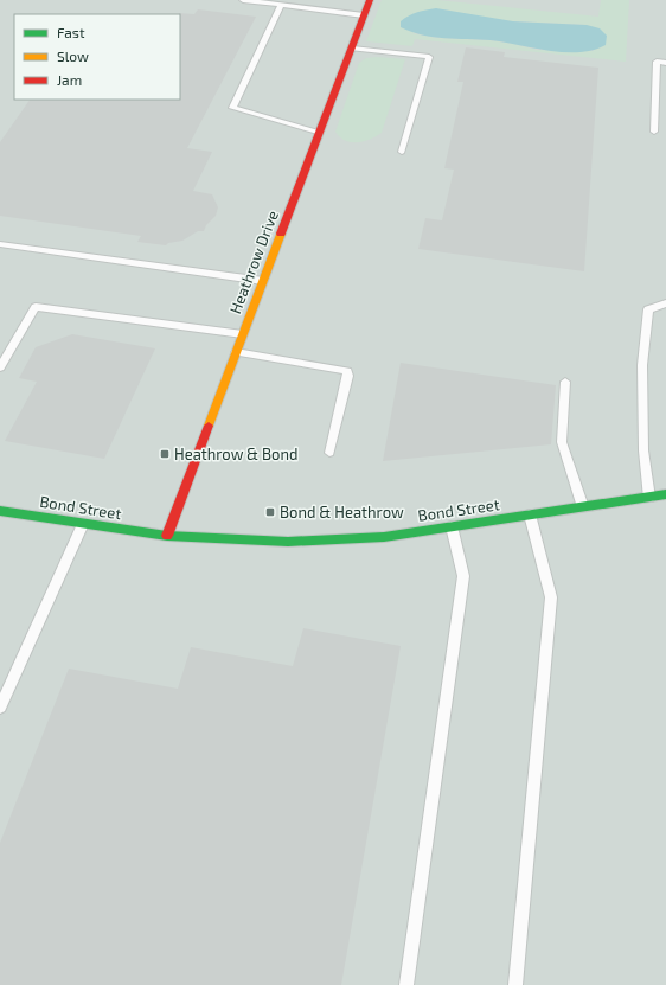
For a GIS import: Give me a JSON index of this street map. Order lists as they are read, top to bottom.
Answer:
{
  "streets": {
    "street": ["Heathrow Drive", "Bond Street"]
  },
  "crossings": [
    ["Heathrow Drive", "Bond Street"]
  ],
  "places": {
    "transit": ["Heathrow & Bond", "Bond & Heathrow"]
  },
  "legend": ["Fast", "Slow", "Jam"]
}
